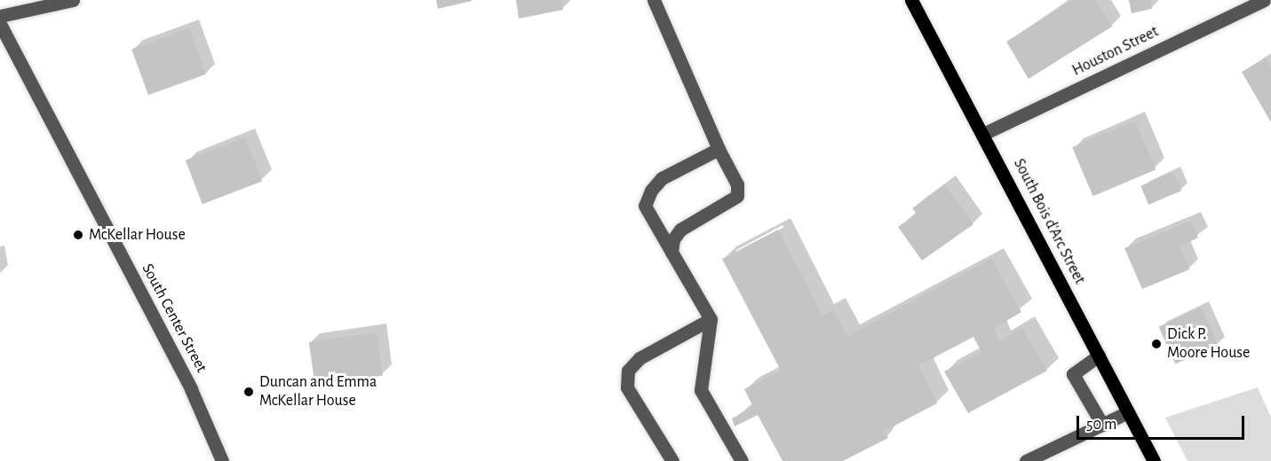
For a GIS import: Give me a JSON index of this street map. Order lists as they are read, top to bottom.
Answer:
{
  "streets": {
    "main road": ["South Bois d'Arc Street"],
    "street": ["Houston Street", "South Center Street"]
  },
  "crossings": [
    ["Houston Street", "South Bois d'Arc Street"]
  ],
  "places": ["McKellar House", "Dick P. Moore House", "Duncan and Emma McKellar House"],
  "scale_bar": "50 m"
}
